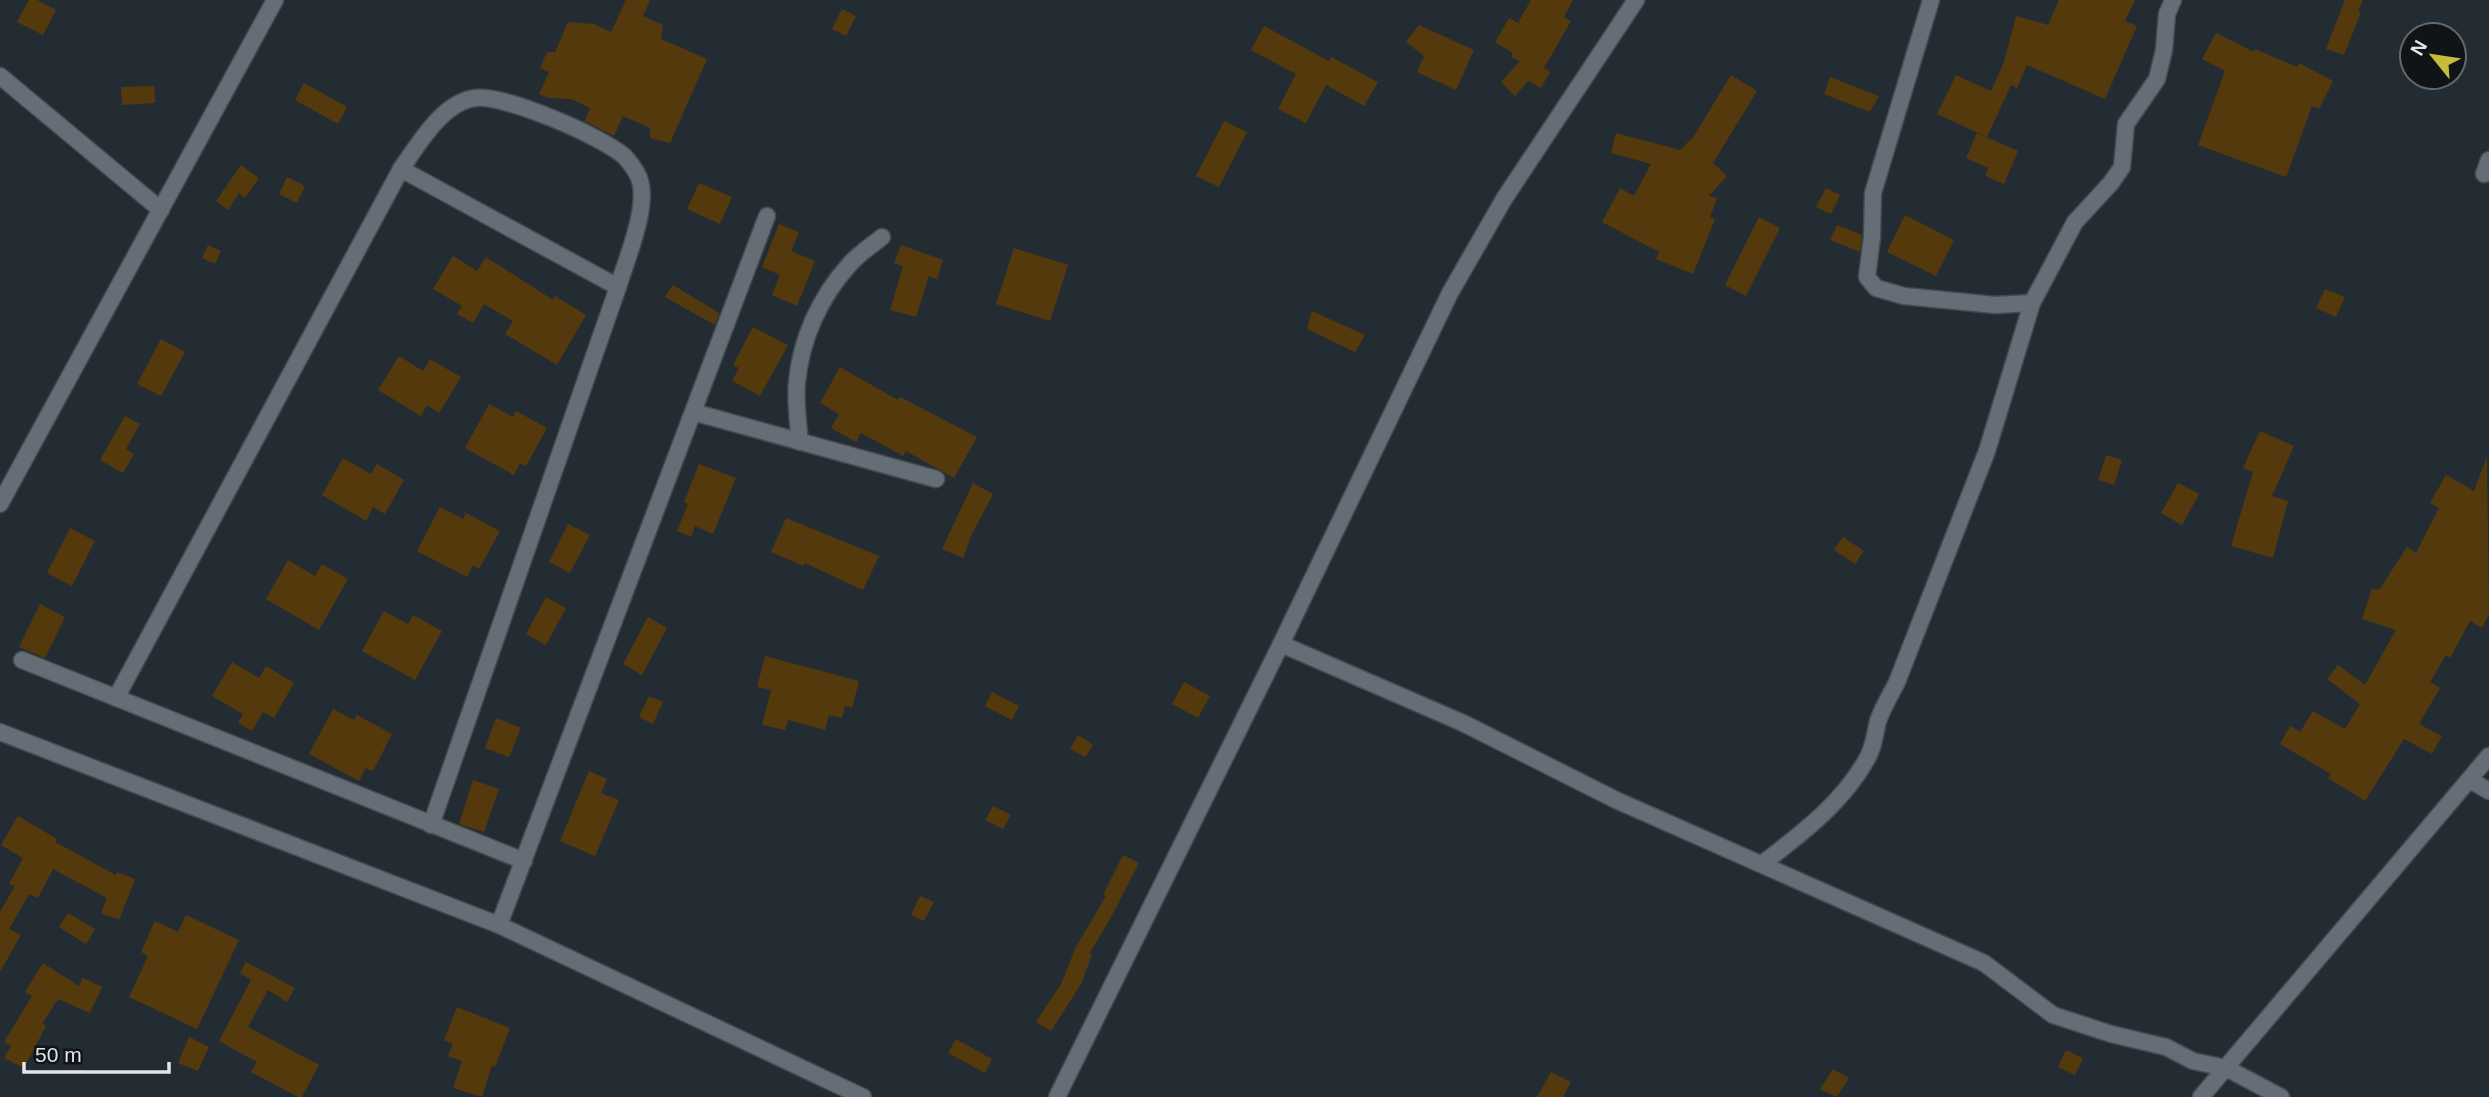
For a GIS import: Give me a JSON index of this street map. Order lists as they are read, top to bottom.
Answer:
{
  "scale_bar": "50 m",
  "north": "top left"
}
